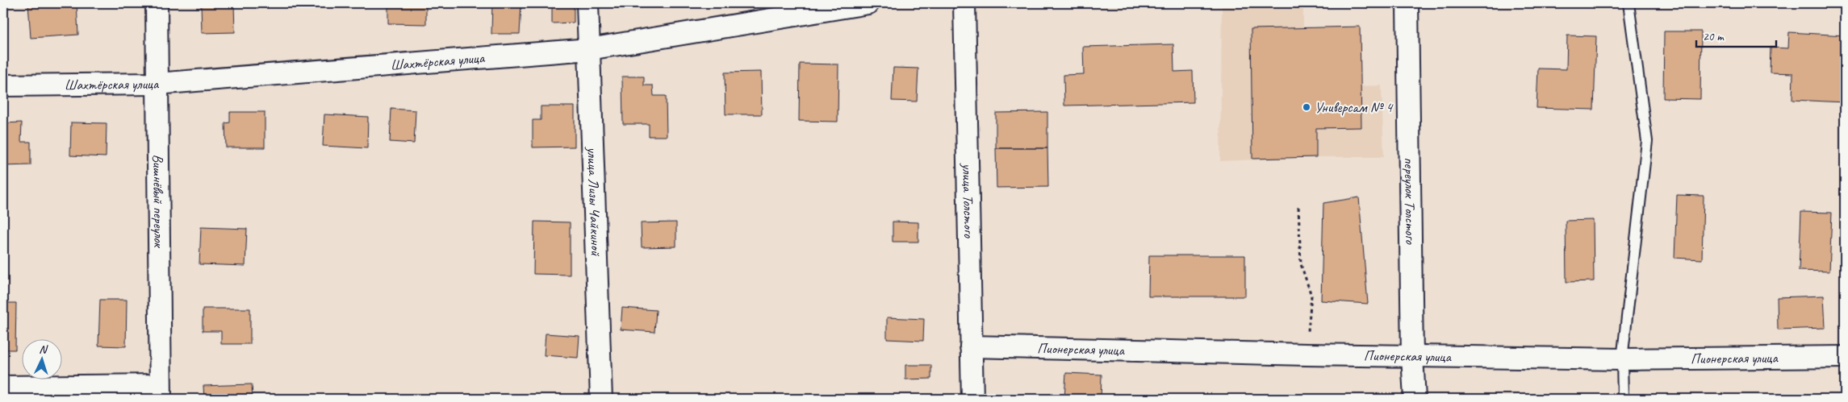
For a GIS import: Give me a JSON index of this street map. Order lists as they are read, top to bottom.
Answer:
{
  "streets": {
    "street": [
      "Шахтёрская улица",
      "улица Лизы Чайкиной",
      "Вишнёвый переулок",
      "улица Толстого",
      "переулок Толстого",
      "Пионерская улица"
    ]
  },
  "crossings": [
    ["Шахтёрская улица", "улица Лизы Чайкиной"],
    ["Шахтёрская улица", "Вишнёвый переулок"],
    ["улица Толстого", "Пионерская улица"],
    ["переулок Толстого", "Пионерская улица"]
  ],
  "places": ["Универсам № 4"],
  "scale_bar": "20 m",
  "north": "top"
}
